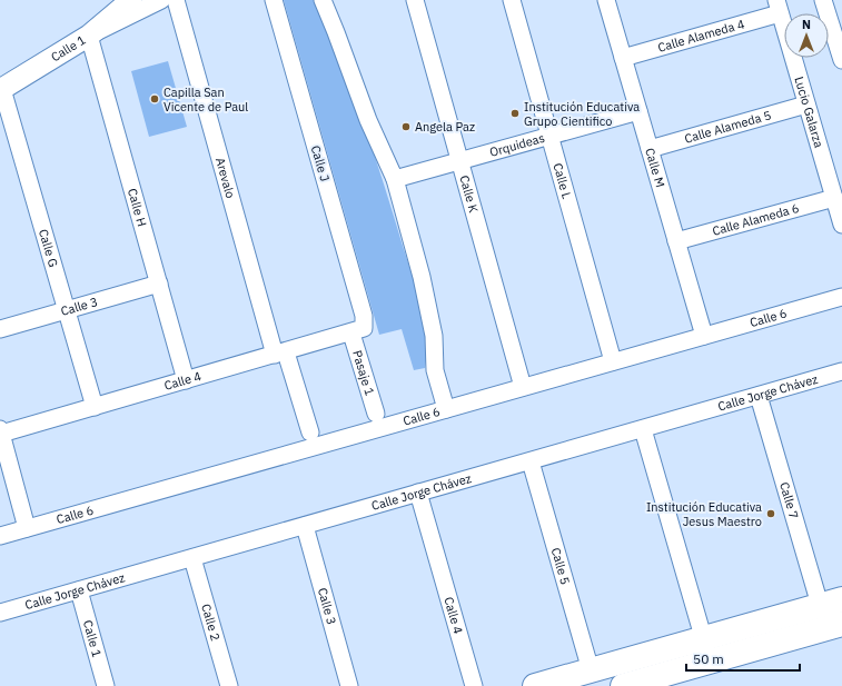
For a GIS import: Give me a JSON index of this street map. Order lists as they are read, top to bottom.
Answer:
{
  "streets": {
    "street": [
      "Calle Alameda 4",
      "Calle 1",
      "Lucio Galarza",
      "Calle Alameda 5",
      "Orquideas",
      "Calle J",
      "Calle M",
      "Arevalo",
      "Calle L",
      "Calle K",
      "Calle H",
      "Calle Alameda 6",
      "Calle G",
      "Calle 3",
      "Calle 6",
      "Pasaje 1",
      "Calle 4",
      "Calle Jorge Chávez",
      "Calle 7",
      "Calle 5",
      "Calle 2"
    ]
  },
  "crossings": [
    ["Calle Alameda 4", "Lucio Galarza"],
    ["Calle Alameda 4", "Calle M"],
    ["Calle 1", "Calle H"],
    ["Calle 1", "Calle G"],
    ["Calle 1", "Calle Jorge Chávez"],
    ["Lucio Galarza", "Calle Alameda 5"],
    ["Lucio Galarza", "Calle Alameda 6"],
    ["Calle Alameda 5", "Calle M"],
    ["Orquideas", "Calle M"],
    ["Orquideas", "Calle L"],
    ["Orquideas", "Calle K"],
    ["Calle J", "Pasaje 1"],
    ["Calle J", "Calle 4"],
    ["Calle M", "Calle Alameda 6"],
    ["Calle M", "Calle 6"],
    ["Arevalo", "Calle 4"],
    ["Calle L", "Calle 6"],
    ["Calle K", "Calle 6"],
    ["Calle H", "Calle 3"],
    ["Calle H", "Calle 4"],
    ["Calle G", "Calle 3"],
    ["Calle G", "Calle 4"],
    ["Calle 3", "Calle Jorge Chávez"],
    ["Pasaje 1", "Calle 4"],
    ["Calle 4", "Calle Jorge Chávez"],
    ["Calle Jorge Chávez", "Calle 7"],
    ["Calle Jorge Chávez", "Calle 5"],
    ["Calle Jorge Chávez", "Calle 2"]
  ],
  "places": [
    "Capilla San Vicente de Paul",
    "Institución Educativa Grupo Cientifico",
    "Angela Paz",
    "Institución Educativa Jesus Maestro"
  ],
  "scale_bar": "50 m",
  "north": "top"
}
